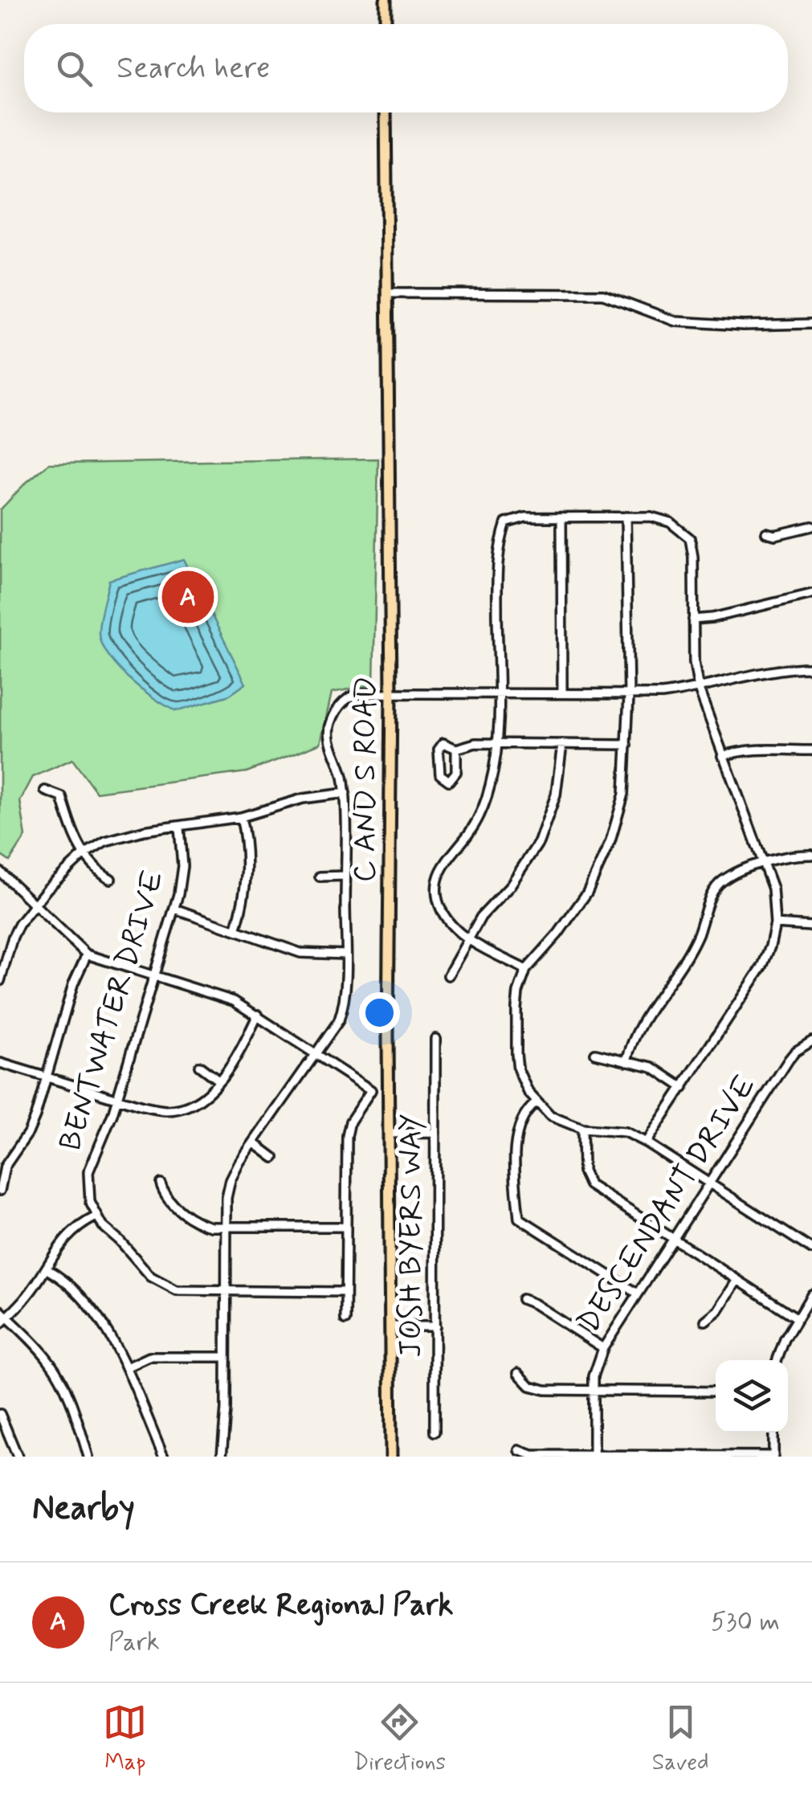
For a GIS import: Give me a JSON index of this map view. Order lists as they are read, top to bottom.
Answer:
{
  "streets": {
    "main road": ["C AND S ROAD"],
    "street": ["BENTWATER DRIVE", "DESCENDANT DRIVE", "JOSH BYERS WAY"]
  },
  "page": {
    "search": "Search here",
    "pins": "A",
    "heading": "Nearby",
    "list": [
      {
        "mark": "A",
        "name": "Cross Creek Regional Park",
        "note": "Park",
        "value": "530 m"
      }
    ],
    "nav": ["Map", "Directions", "Saved"]
  }
}
